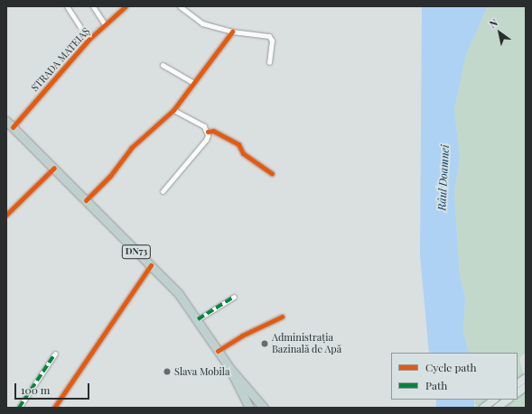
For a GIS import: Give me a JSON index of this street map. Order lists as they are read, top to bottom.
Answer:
{
  "streets": {
    "highway": ["DN73"],
    "street": ["STRADA MATEIAȘ"]
  },
  "crossings": [
    ["STRADA MATEIAȘ", "DN73"]
  ],
  "water": ["Râul Doamnei"],
  "places": ["Administrația Bazinală de Apă", "Slava Mobila"],
  "legend": ["Cycle path", "Path"],
  "scale_bar": "100 m",
  "north": "top left"
}
